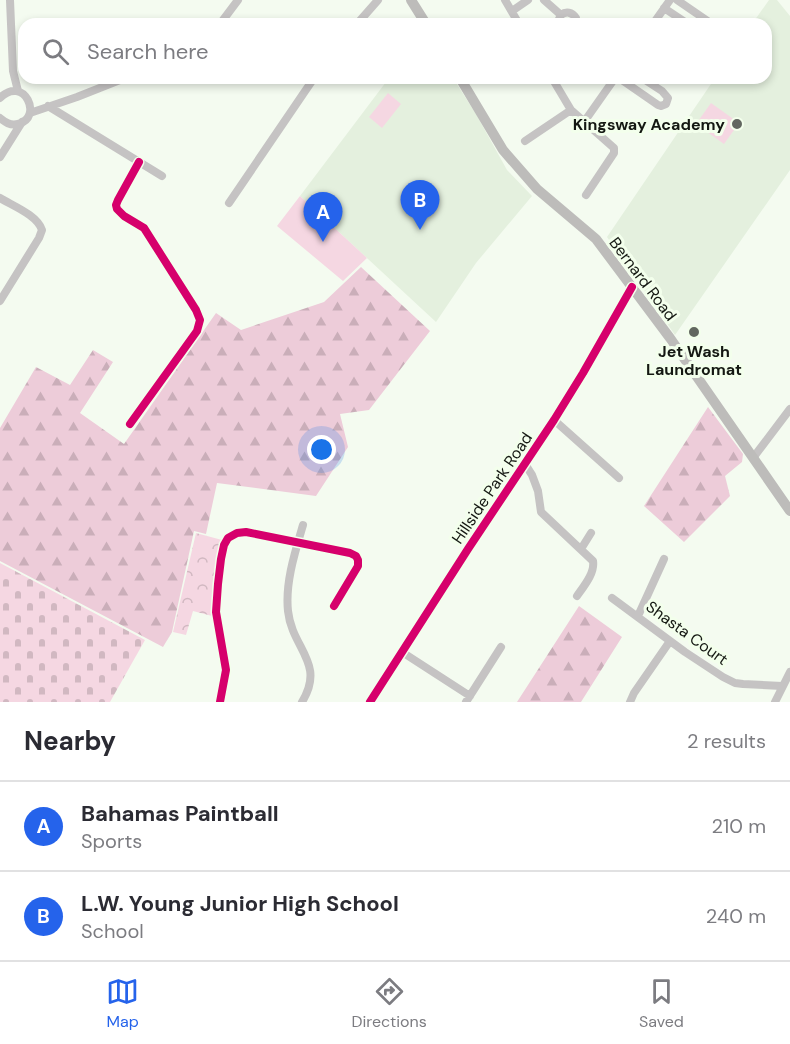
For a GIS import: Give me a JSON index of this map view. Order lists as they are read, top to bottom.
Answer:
{
  "streets": {
    "main road": ["Bernard Road"],
    "street": ["Hillside Park Road", "Shasta Court"]
  },
  "crossings": [
    ["Bernard Road", "Hillside Park Road"]
  ],
  "places": ["Kingsway Academy", "Jet Wash Laundromat"],
  "page": {
    "search": "Search here",
    "pins": ["B", "A"],
    "heading": ["Nearby", "2 results"],
    "list": [
      {
        "mark": "A",
        "name": "Bahamas Paintball",
        "note": "Sports",
        "value": "210 m"
      },
      {
        "mark": "B",
        "name": "L.W. Young Junior High School",
        "note": "School",
        "value": "240 m"
      }
    ],
    "nav": ["Map", "Directions", "Saved"]
  }
}
